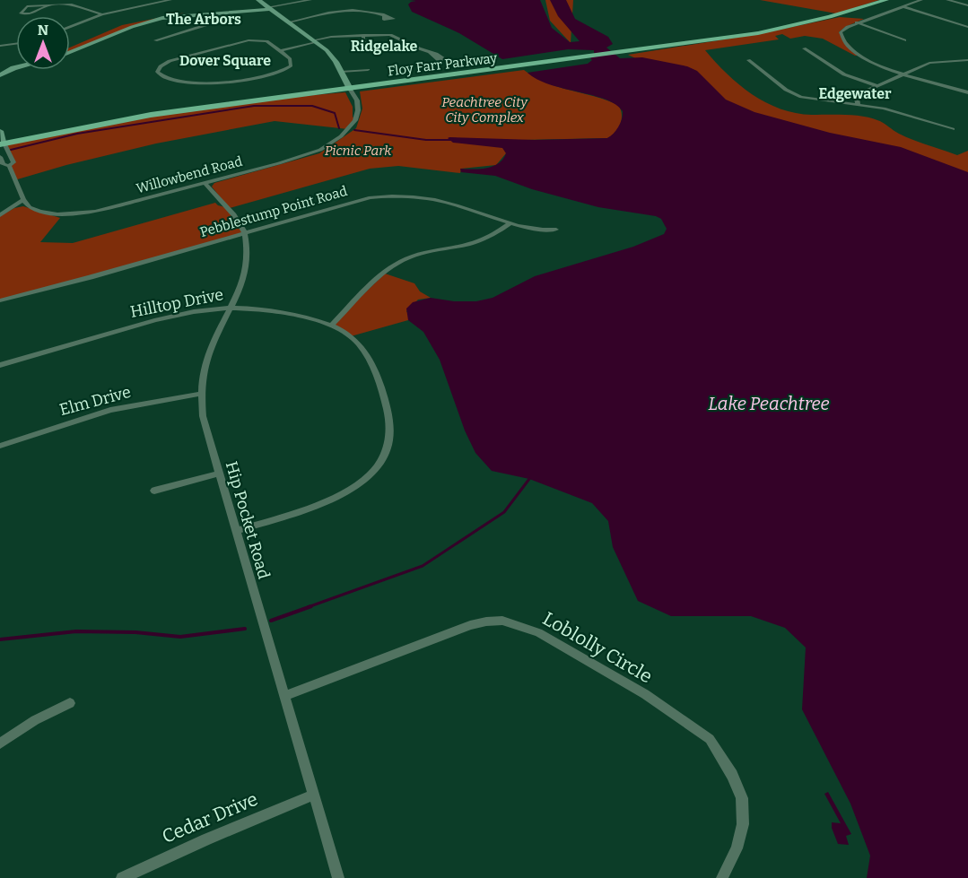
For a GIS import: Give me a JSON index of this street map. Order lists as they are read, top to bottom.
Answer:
{
  "streets": {
    "main road": ["Floy Farr Parkway"],
    "street": [
      "Willowbend Road",
      "Pebblestump Point Road",
      "Hilltop Drive",
      "Elm Drive",
      "Hip Pocket Road",
      "Loblolly Circle",
      "Cedar Drive"
    ]
  },
  "crossings": [
    ["Floy Farr Parkway", "Willowbend Road"],
    ["Pebblestump Point Road", "Hip Pocket Road"],
    ["Hilltop Drive", "Hip Pocket Road"],
    ["Elm Drive", "Hip Pocket Road"],
    ["Hip Pocket Road", "Loblolly Circle"],
    ["Hip Pocket Road", "Cedar Drive"]
  ],
  "districts": [
    "The Arbors",
    "Ridgelake",
    "Dover Square",
    "Edgewater"
  ],
  "water": ["Lake Peachtree"],
  "parks": ["Peachtree City City Complex", "Picnic Park"],
  "north": "top"
}
